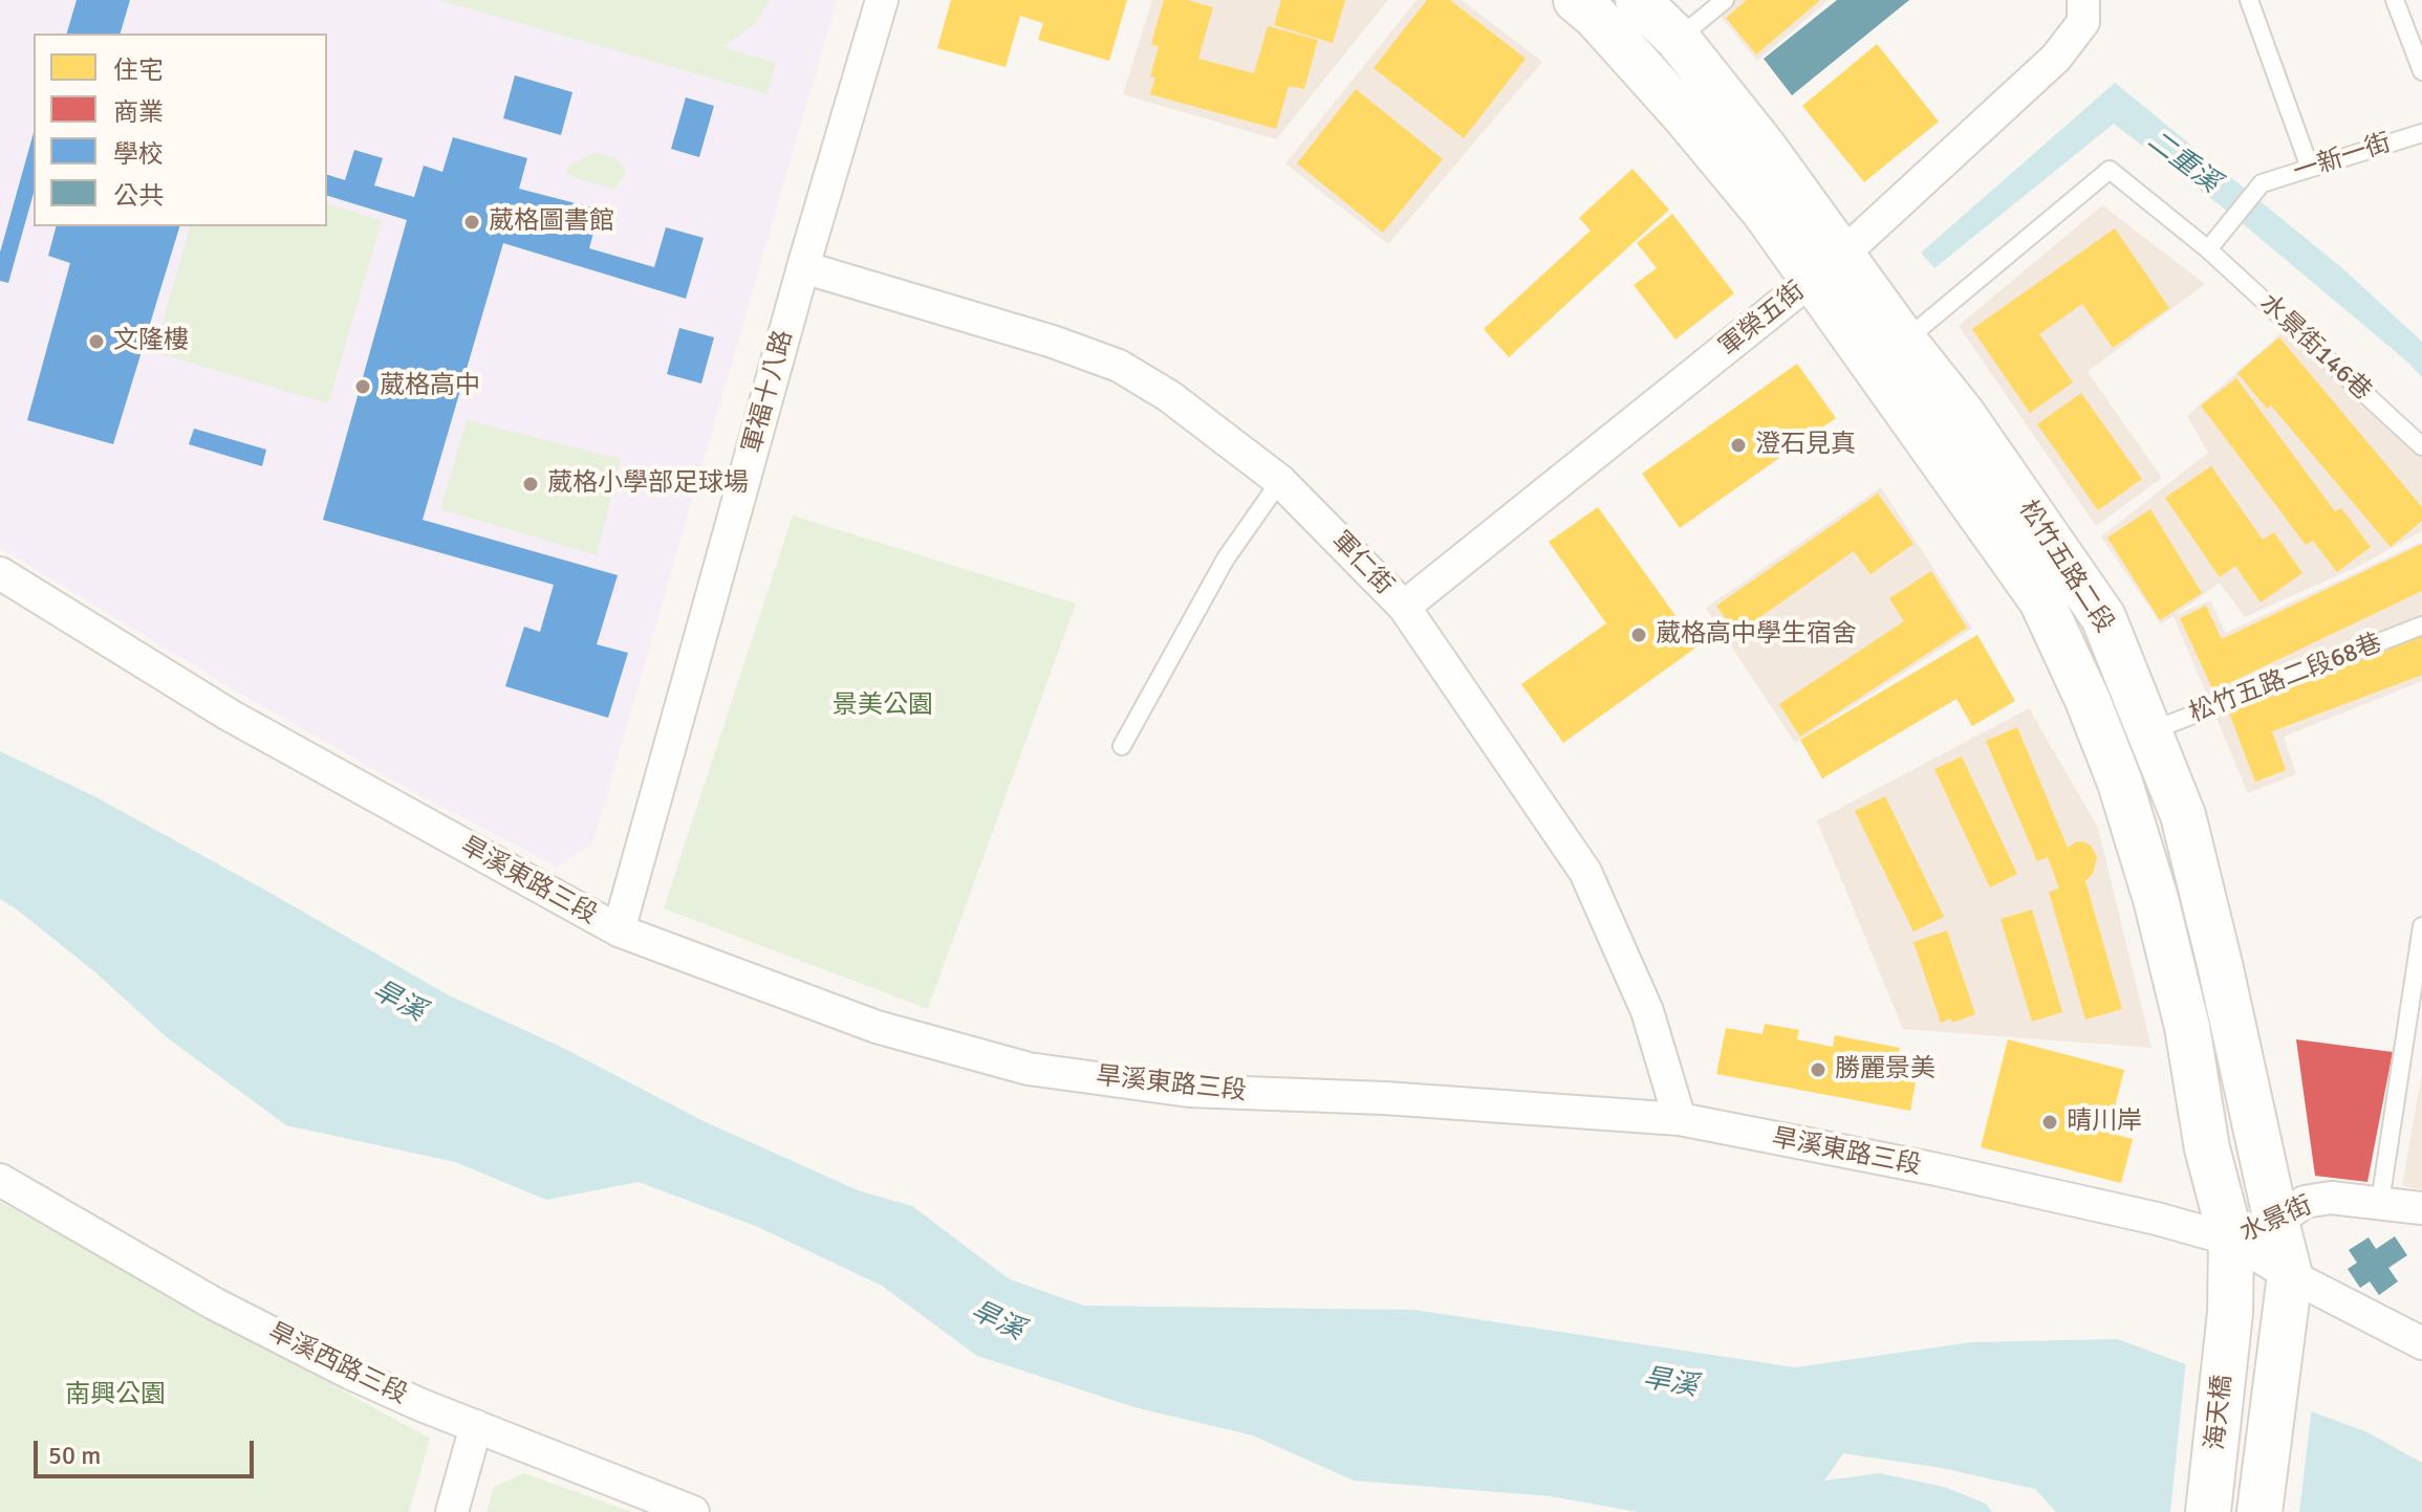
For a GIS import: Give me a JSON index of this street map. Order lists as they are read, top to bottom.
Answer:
{
  "streets": {
    "street": [
      "軍榮五街",
      "軍福十八路",
      "軍仁街",
      "松竹五路二段",
      "旱溪東路三段",
      "水景街",
      "旱溪西路三段",
      "海天橋"
    ],
    "lane": ["一新一街", "水景街146巷", "松竹五路二段68巷"]
  },
  "crossings": [
    ["一新一街", "水景街146巷"],
    ["軍榮五街", "軍仁街"],
    ["軍榮五街", "松竹五路二段"],
    ["水景街146巷", "松竹五路二段"],
    ["軍福十八路", "軍仁街"],
    ["軍福十八路", "旱溪東路三段"],
    ["軍仁街", "旱溪東路三段"],
    ["松竹五路二段", "松竹五路二段68巷"],
    ["松竹五路二段", "旱溪東路三段"],
    ["松竹五路二段", "水景街"],
    ["松竹五路二段", "海天橋"],
    ["旱溪東路三段", "水景街"]
  ],
  "water": ["二重溪", "旱溪"],
  "parks": ["景美公園", "南興公園"],
  "places": [
    "葳格圖書館",
    "文隆樓",
    "葳格高中",
    "澄石見真",
    "葳格小學部足球場",
    "葳格高中學生宿舍",
    "勝麗景美",
    "晴川岸"
  ],
  "legend": [
    "住宅",
    "商業",
    "學校",
    "公共"
  ],
  "scale_bar": "50 m"
}
